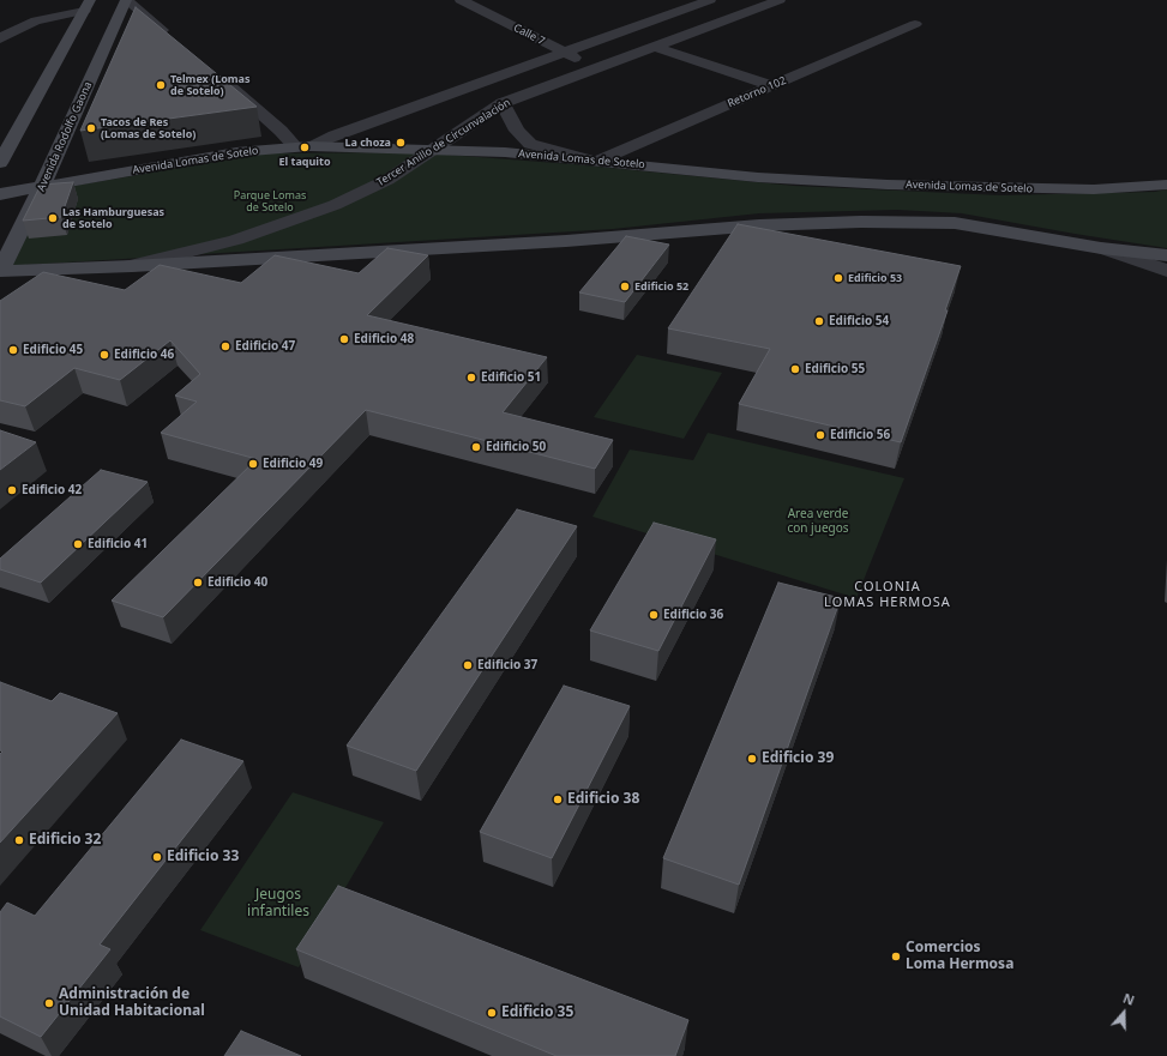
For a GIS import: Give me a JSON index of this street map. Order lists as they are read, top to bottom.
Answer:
{
  "streets": {
    "main road": ["Avenida Rodolfo Gaona", "Avenida Lomas de Sotelo"],
    "street": ["Calle 7", "Retorno 102", "Tercer Anillo de Circunvalación"]
  },
  "crossings": [
    ["Calle 7", "Tercer Anillo de Circunvalación"],
    ["Retorno 102", "Avenida Lomas de Sotelo"],
    ["Avenida Rodolfo Gaona", "Avenida Lomas de Sotelo"],
    ["Tercer Anillo de Circunvalación", "Avenida Lomas de Sotelo"]
  ],
  "districts": ["COLONIA LOMAS HERMOSA"],
  "parks": ["Parque Lomas de Sotelo", "Area verde con juegos", "Jeugos infantiles"],
  "places": [
    "Telmex (Lomas de Sotelo)",
    "Tacos de Res (Lomas de Sotelo)",
    "La choza",
    "El taquito",
    "Las Hamburguesas de Sotelo",
    "Edificio 53",
    "Edificio 52",
    "Edificio 54",
    "Edificio 48",
    "Edificio 47",
    "Edificio 45",
    "Edificio 46",
    "Edificio 55",
    "Edificio 51",
    "Edificio 56",
    "Edificio 50",
    "Edificio 49",
    "Edificio 42",
    "Edificio 41",
    "Edificio 40",
    "Edificio 36",
    "Edificio 37",
    "Edificio 39",
    "Edificio 38",
    "Edificio 32",
    "Edificio 33",
    "Comercios Loma Hermosa",
    "Administración de Unidad Habitacional",
    "Edificio 35"
  ],
  "north": "top"
}
